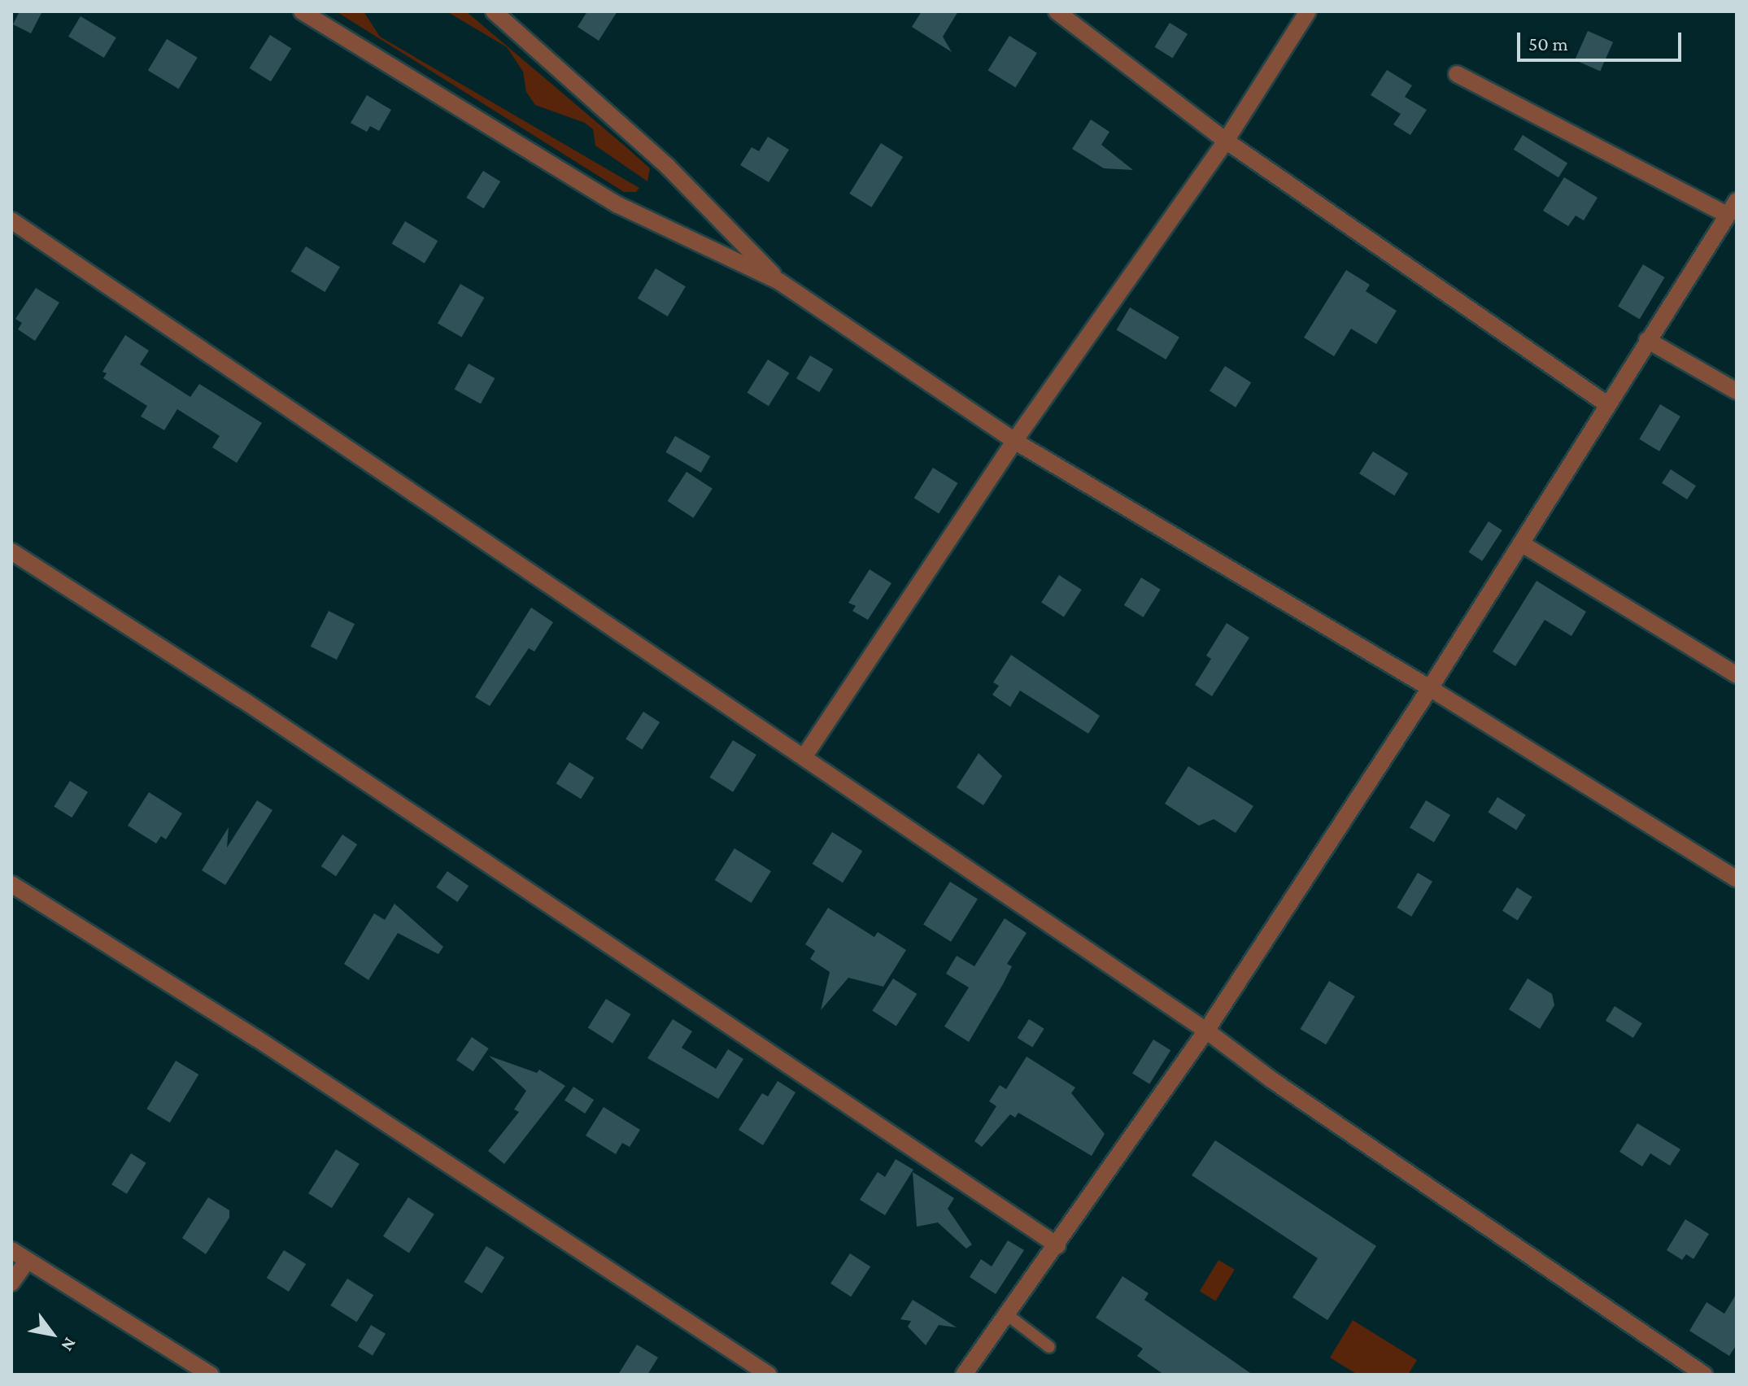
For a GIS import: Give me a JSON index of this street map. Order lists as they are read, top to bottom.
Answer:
{
  "scale_bar": "50 m",
  "north": "bottom right"
}
